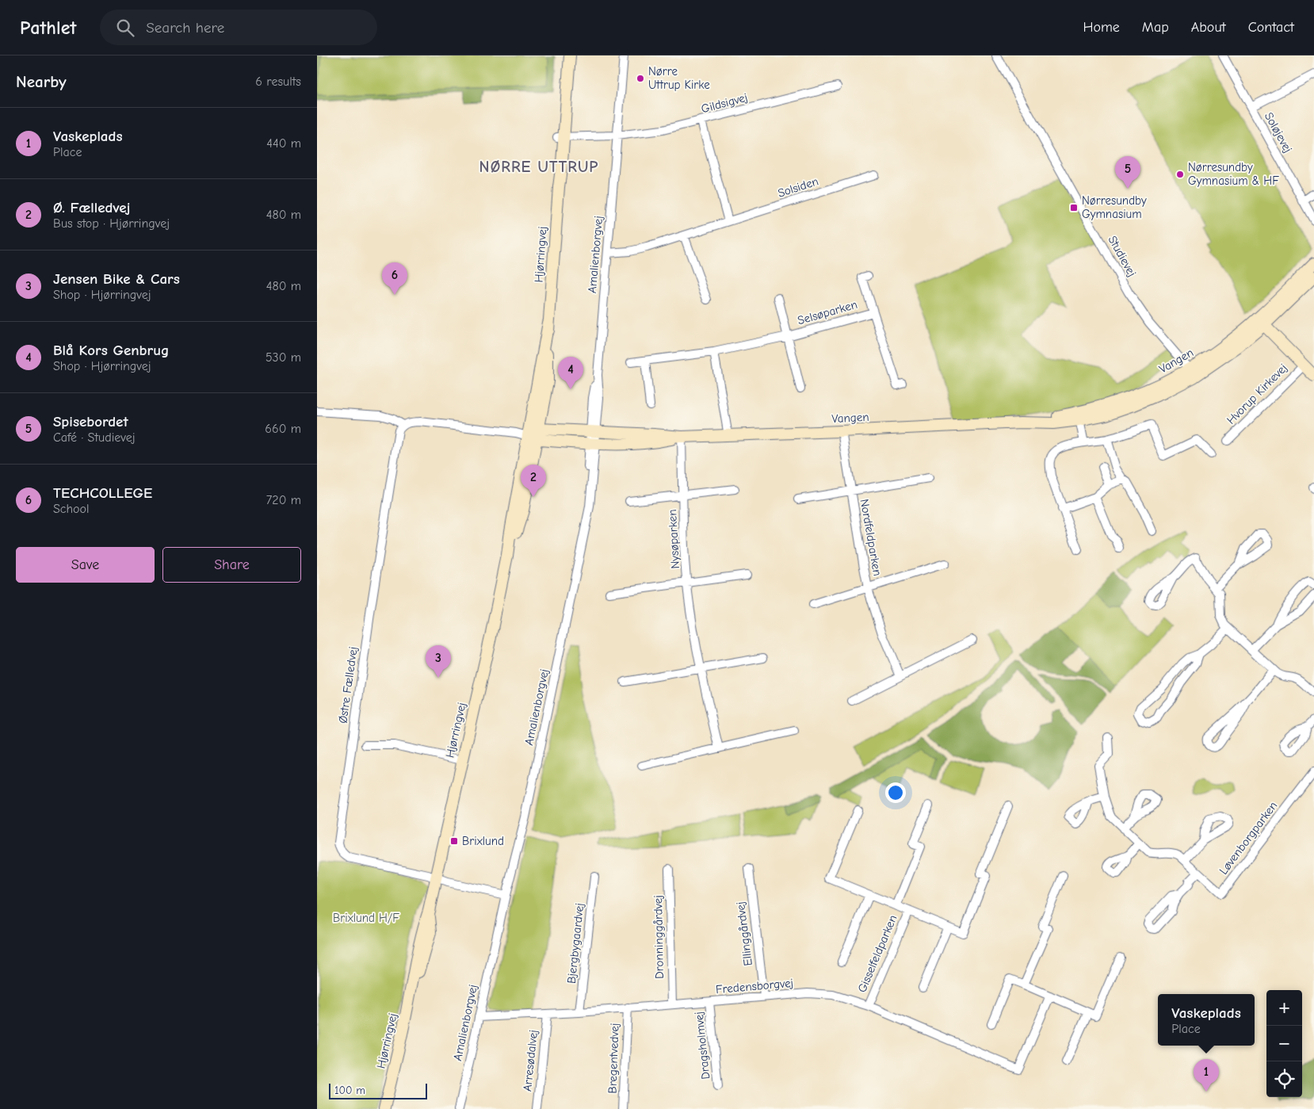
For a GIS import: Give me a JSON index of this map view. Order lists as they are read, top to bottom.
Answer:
{
  "streets": {
    "main road": ["Hjørringvej", "Vangen", "Hvorup Kirkevej"],
    "street": [
      "Gildsigvej",
      "Soløjevej",
      "Solsiden",
      "Amalienborgvej",
      "Studievej",
      "Selsøparken",
      "Nordfeldparken",
      "Nysøparken",
      "Østre Fælledvej",
      "Løvenborgparken",
      "Ellinggårdvej",
      "Dronninggårdvej",
      "Bjergbygaardvej",
      "Gisselfeldparken",
      "Fredensborgvej",
      "Dragsholmvej",
      "Bregentvedvej",
      "Arresødalvej"
    ]
  },
  "crossings": [
    ["Gildsigvej", "Amalienborgvej"],
    ["Solsiden", "Amalienborgvej"],
    ["Hjørringvej", "Vangen"],
    ["Hjørringvej", "Østre Fælledvej"],
    ["Amalienborgvej", "Vangen"],
    ["Amalienborgvej", "Fredensborgvej"],
    ["Studievej", "Vangen"],
    ["Vangen", "Hvorup Kirkevej"],
    ["Vangen", "Nordfeldparken"],
    ["Vangen", "Nysøparken"],
    ["Ellinggårdvej", "Fredensborgvej"],
    ["Dronninggårdvej", "Fredensborgvej"],
    ["Bjergbygaardvej", "Fredensborgvej"],
    ["Gisselfeldparken", "Fredensborgvej"],
    ["Fredensborgvej", "Dragsholmvej"],
    ["Fredensborgvej", "Bregentvedvej"],
    ["Fredensborgvej", "Arresødalvej"]
  ],
  "districts": ["NØRRE UTTRUP"],
  "parks": ["Brixlund H/F"],
  "places": {
    "other": ["Nørre Uttrup Kirke", "Nørresundby Gymnasium & HF"],
    "transit": ["Nørresundby Gymnasium", "Brixlund"]
  },
  "scale_bar": "100 m",
  "page": {
    "header": "Pathlet",
    "search": "Search here",
    "nav": [
      "Home",
      "Map",
      "About",
      "Contact"
    ],
    "heading": ["Nearby", "6 results"],
    "list": [
      {
        "mark": "1",
        "name": "Vaskeplads",
        "note": "Place",
        "value": "440 m"
      },
      {
        "mark": "2",
        "name": "Ø. Fælledvej",
        "note": "Bus stop · Hjørringvej",
        "value": "480 m"
      },
      {
        "mark": "3",
        "name": "Jensen Bike & Cars",
        "note": "Shop · Hjørringvej",
        "value": "480 m"
      },
      {
        "mark": "4",
        "name": "Blå Kors Genbrug",
        "note": "Shop · Hjørringvej",
        "value": "530 m"
      },
      {
        "mark": "5",
        "name": "Spisebordet",
        "note": "Café · Studievej",
        "value": "660 m"
      },
      {
        "mark": "6",
        "name": "TECHCOLLEGE",
        "note": "School",
        "value": "720 m"
      }
    ],
    "pins": [
      "5",
      "6",
      "4",
      "2",
      "3",
      "1"
    ],
    "buttons": ["Save", "Share"],
    "map_buttons": ["+", "−"],
    "popup": ["Vaskeplads", "Place"],
    "scale": "100 m"
  }
}
